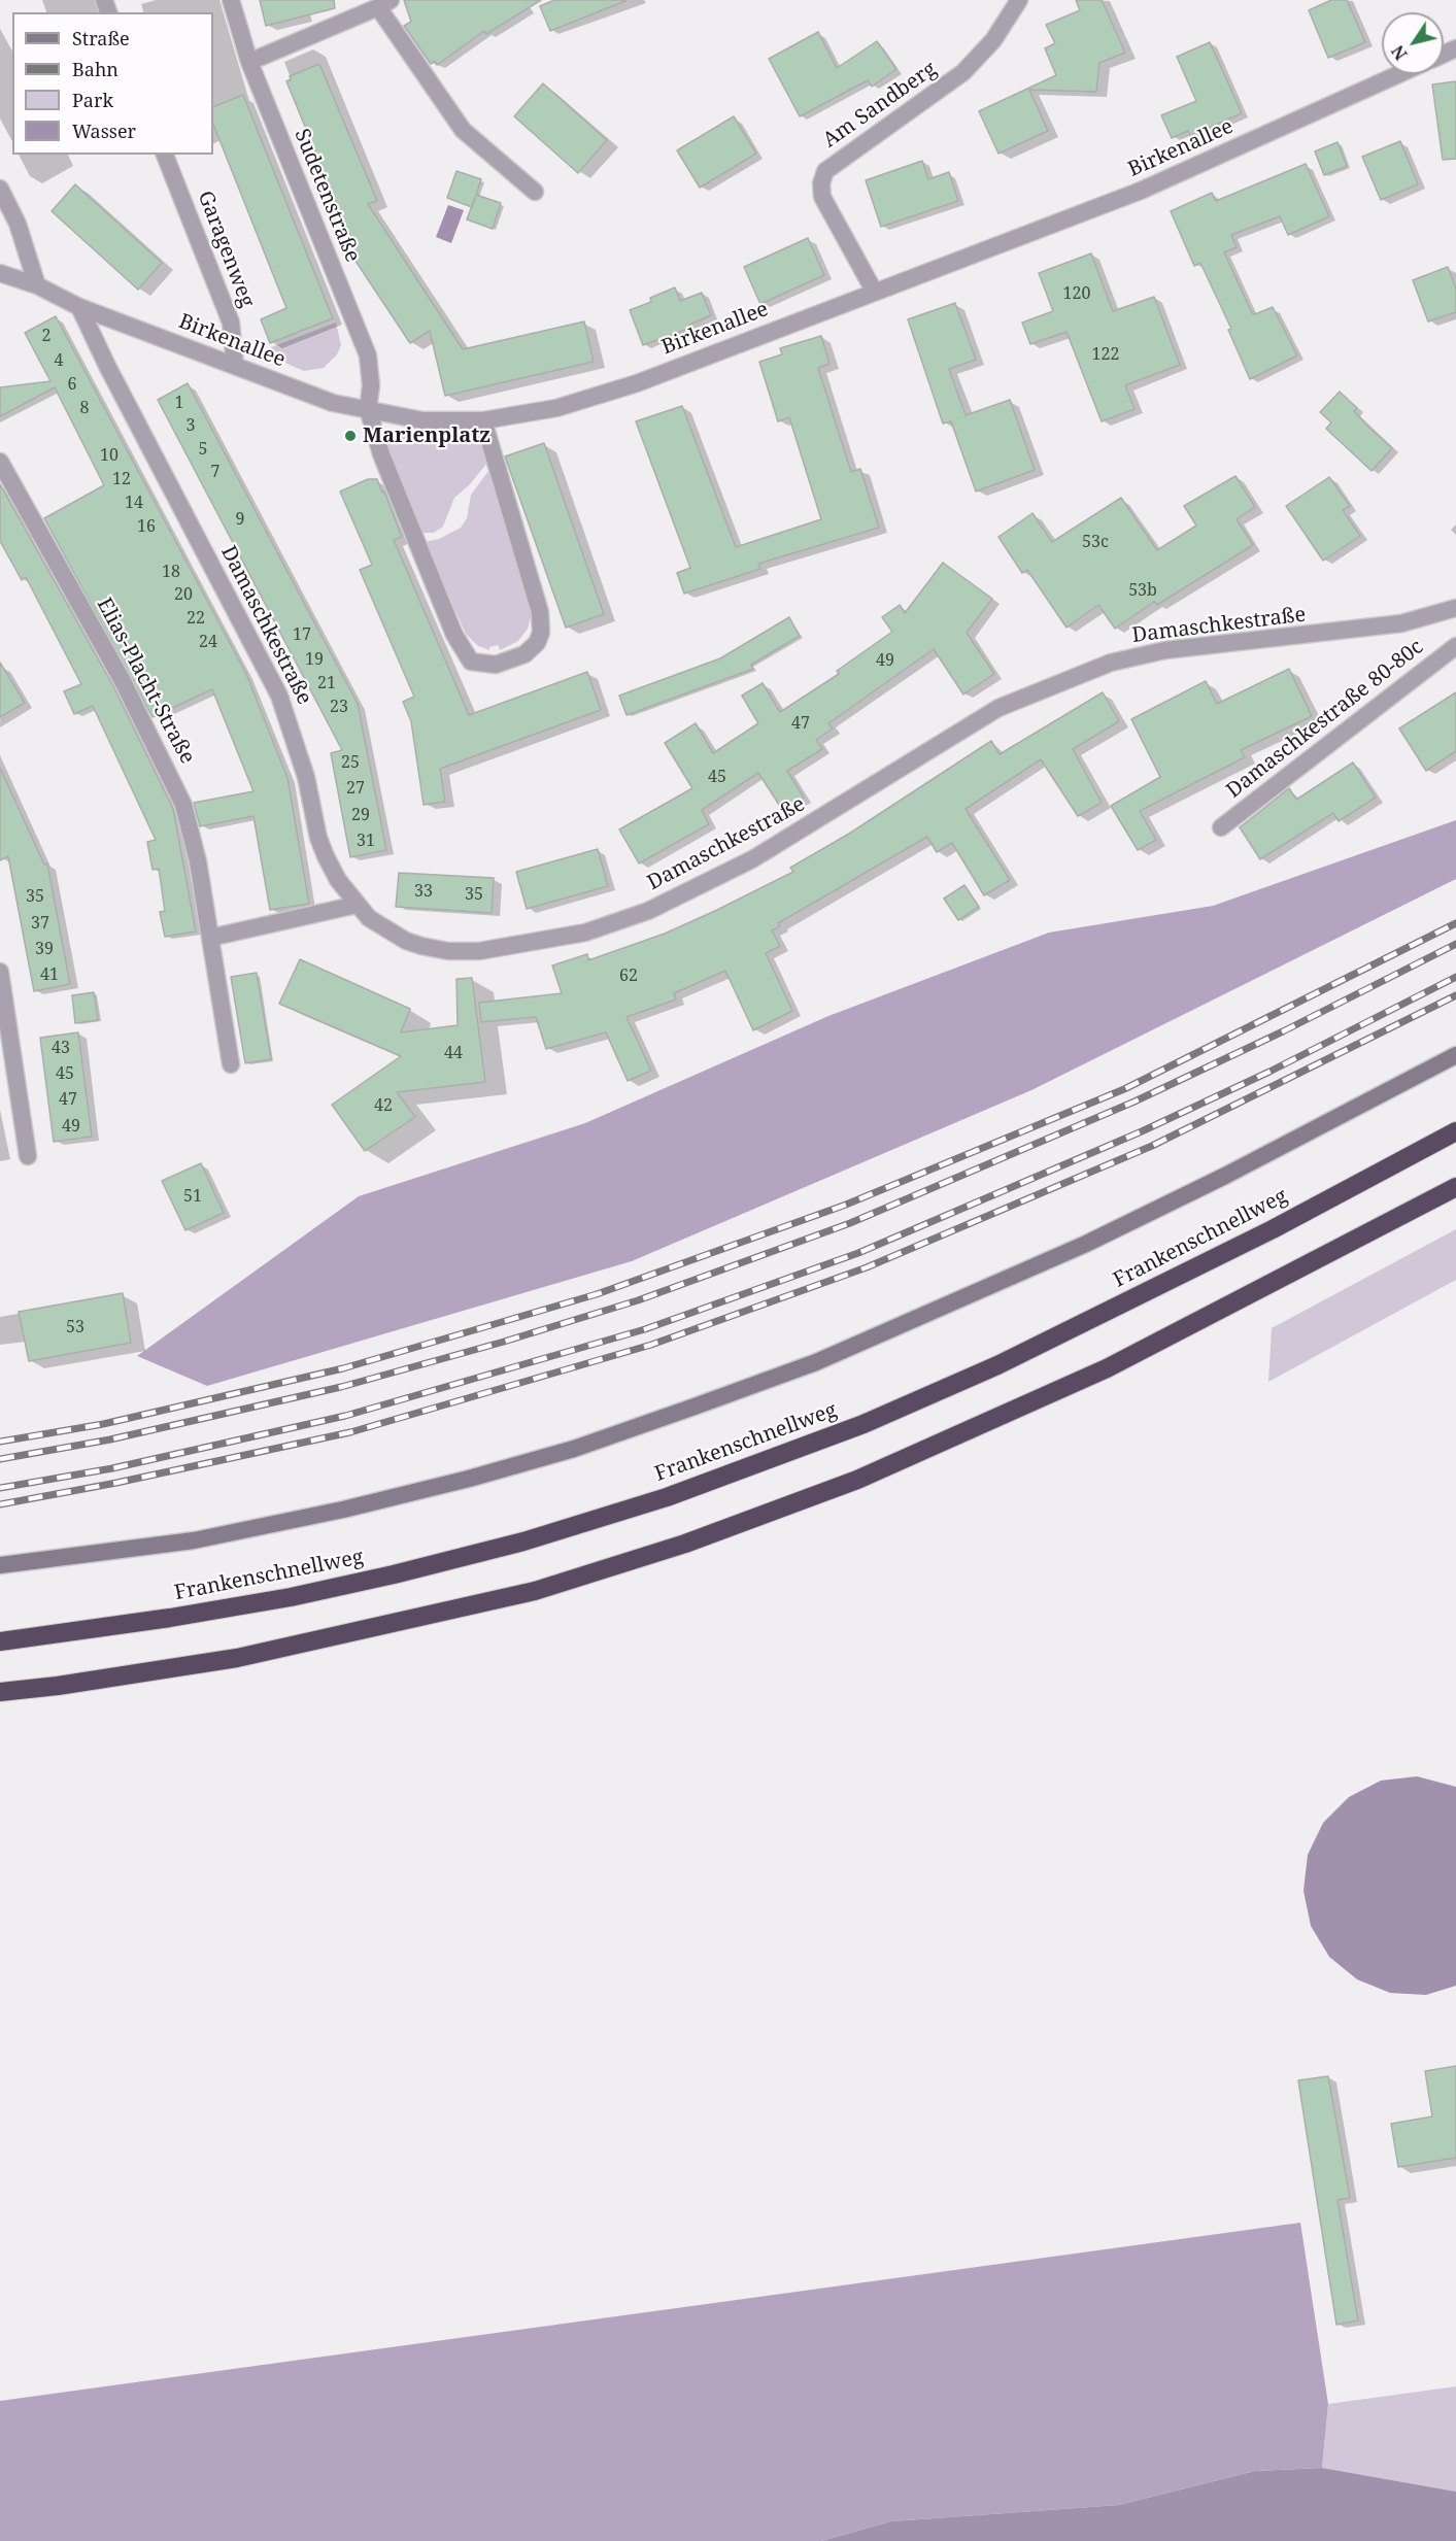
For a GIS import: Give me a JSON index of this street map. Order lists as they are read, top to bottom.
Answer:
{
  "streets": {
    "highway": ["Frankenschnellweg"],
    "street": [
      "Am Sandberg",
      "Birkenallee",
      "Sudetenstraße",
      "Garagenweg",
      "Damaschkestraße",
      "Elias-Placht-Straße",
      "Damaschkestraße 80-80c"
    ]
  },
  "crossings": [
    ["Am Sandberg", "Birkenallee"],
    ["Birkenallee", "Sudetenstraße"],
    ["Birkenallee", "Garagenweg"],
    ["Birkenallee", "Damaschkestraße"]
  ],
  "places": ["Marienplatz"],
  "house_numbers": [
    "120",
    "2",
    "122",
    "4",
    "6",
    "1",
    "8",
    "3",
    "5",
    "10",
    "7",
    "12",
    "14",
    "9",
    "16",
    "53c",
    "18",
    "53b",
    "20",
    "22",
    "17",
    "24",
    "19",
    "49",
    "21",
    "23",
    "47",
    "25",
    "45",
    "27",
    "29",
    "31",
    "33",
    "35",
    "35",
    "37",
    "39",
    "41",
    "62",
    "43",
    "44",
    "45",
    "47",
    "42",
    "49",
    "51",
    "53"
  ],
  "legend": [
    "Straße",
    "Bahn",
    "Park",
    "Wasser"
  ],
  "north": "bottom left"
}
